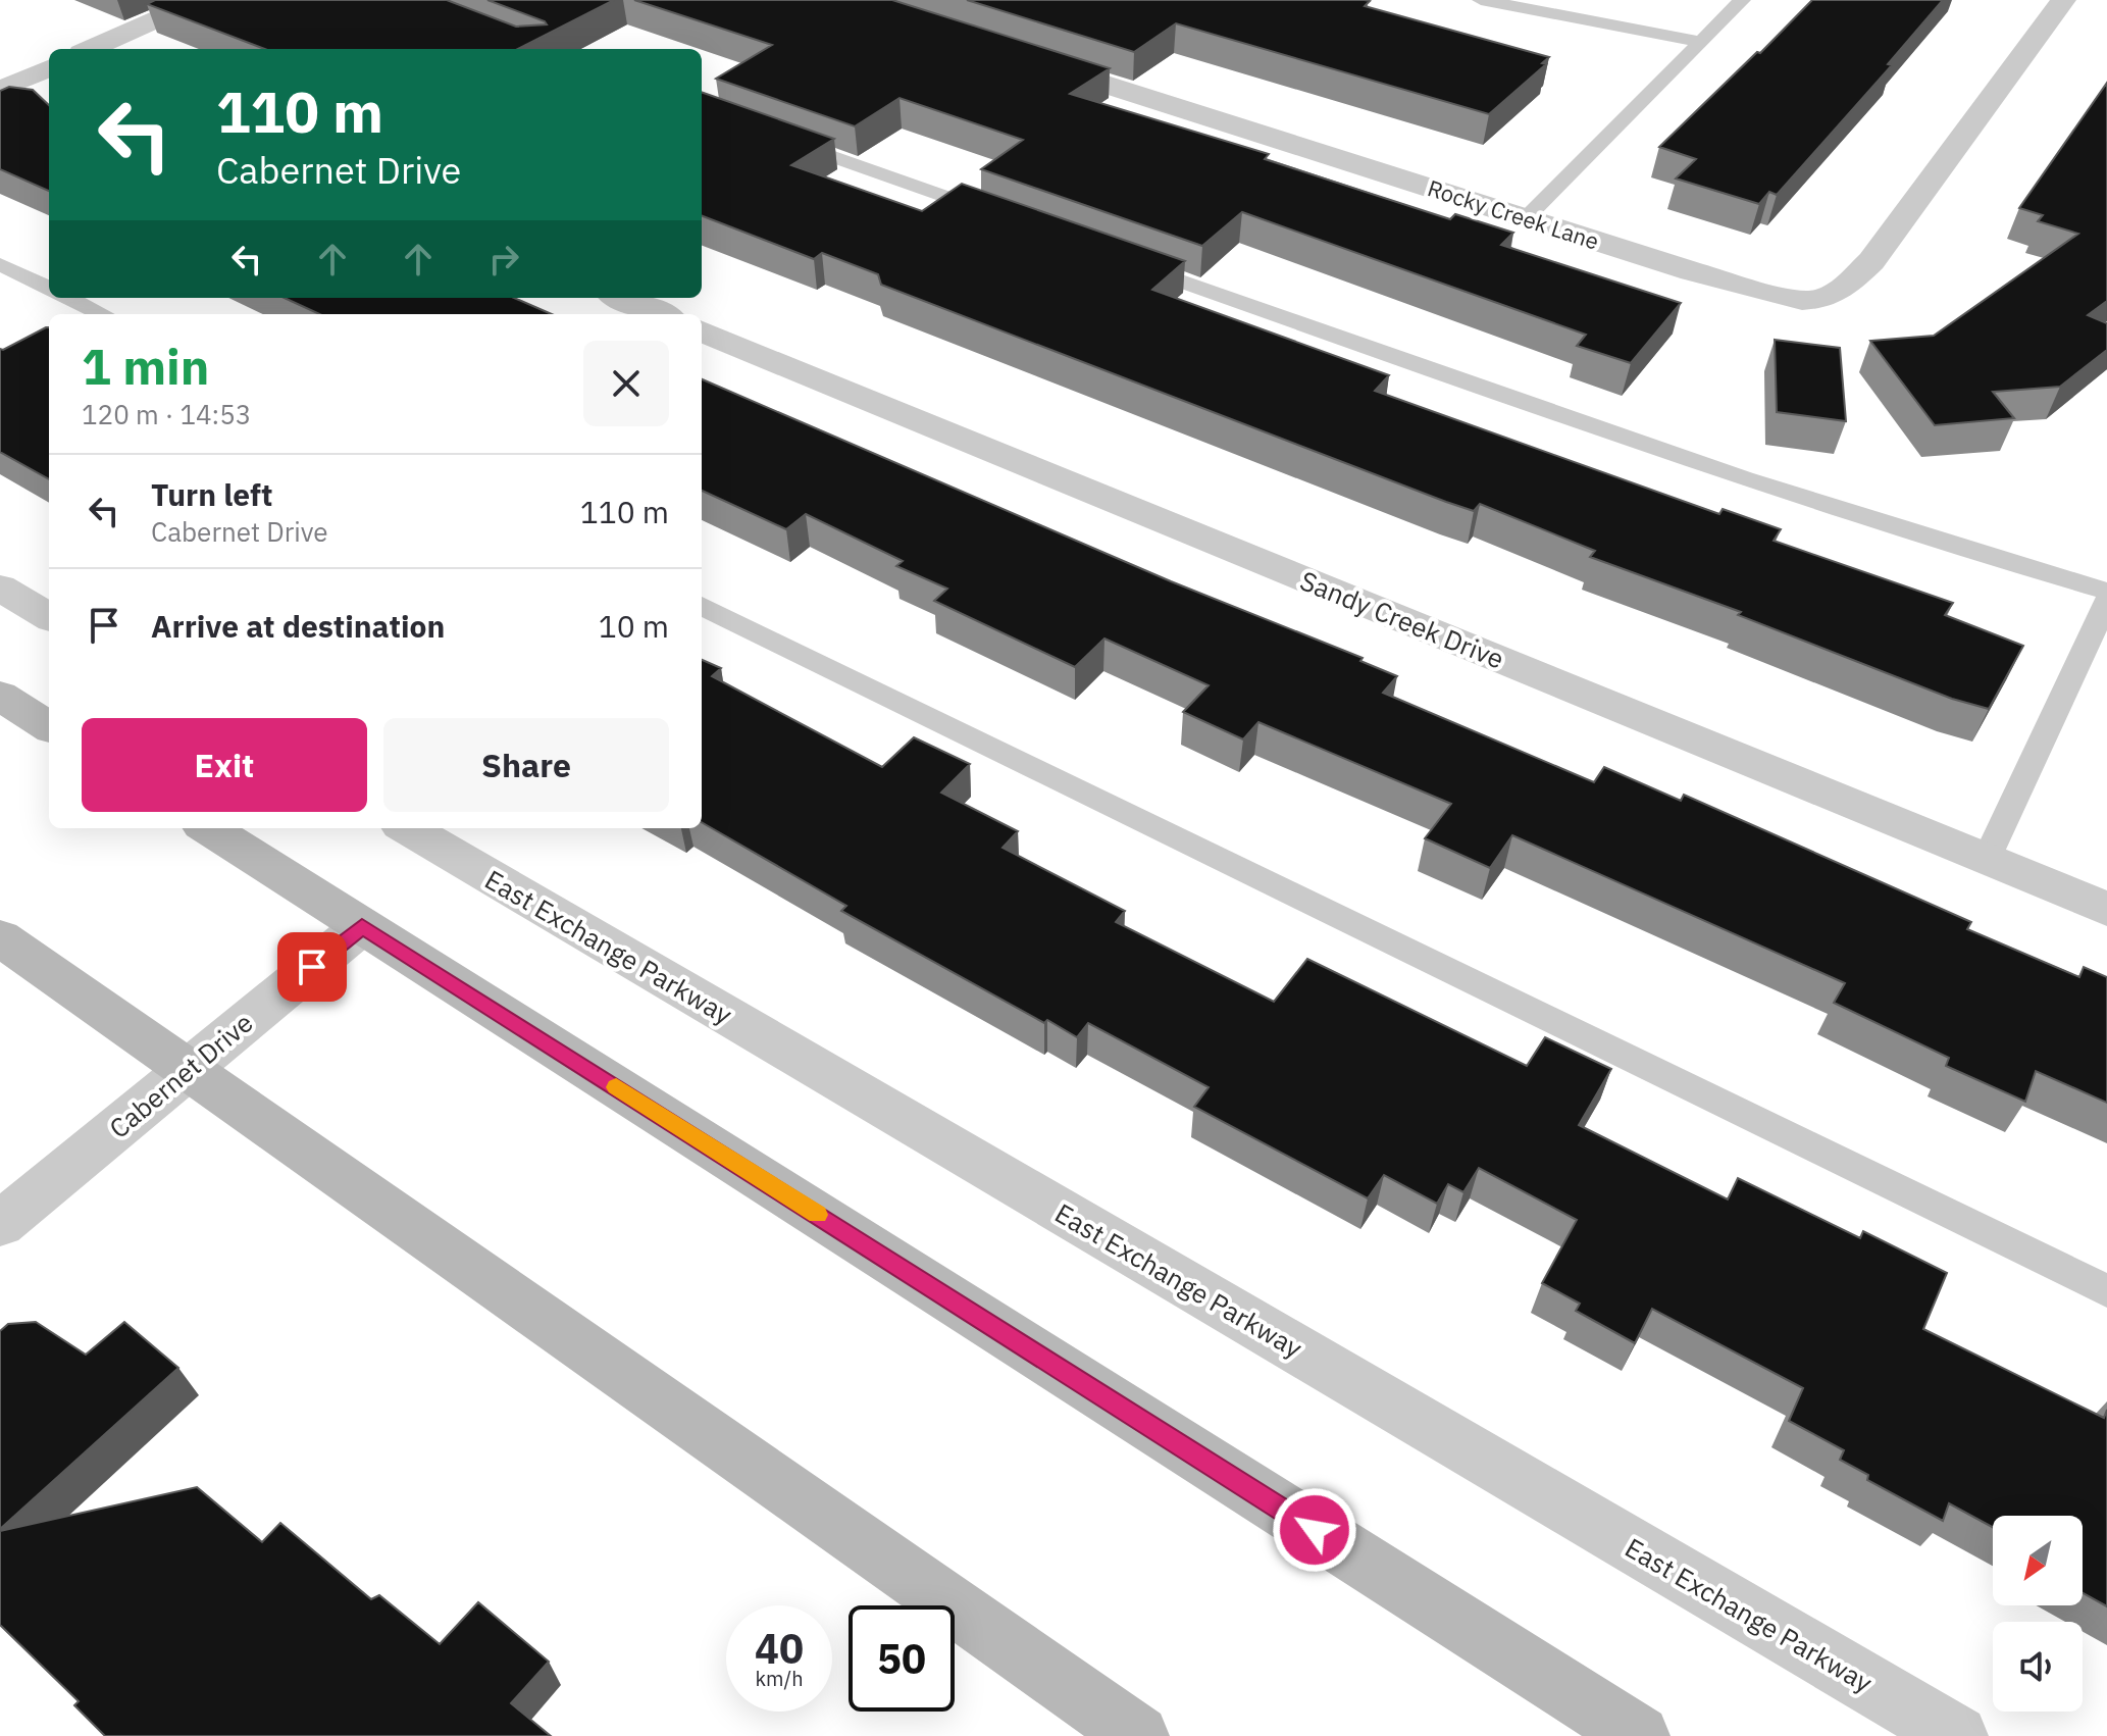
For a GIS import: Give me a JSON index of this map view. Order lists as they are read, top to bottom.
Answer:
{
  "streets": {
    "street": [
      "Rocky Creek Lane",
      "Sandy Creek Drive",
      "East Exchange Parkway",
      "Cabernet Drive"
    ]
  },
  "north": "bottom left",
  "page": {
    "turn": ["110 m", "Cabernet Drive"],
    "heading": ["1 min", "120 m · 14:53"],
    "list": [
      {
        "name": "Turn left",
        "note": "Cabernet Drive",
        "value": "110 m"
      },
      {
        "name": "Arrive at destination",
        "value": "10 m"
      }
    ],
    "buttons": ["Exit", "Share"],
    "speed": "40 km/h",
    "limit": "50"
  }
}
